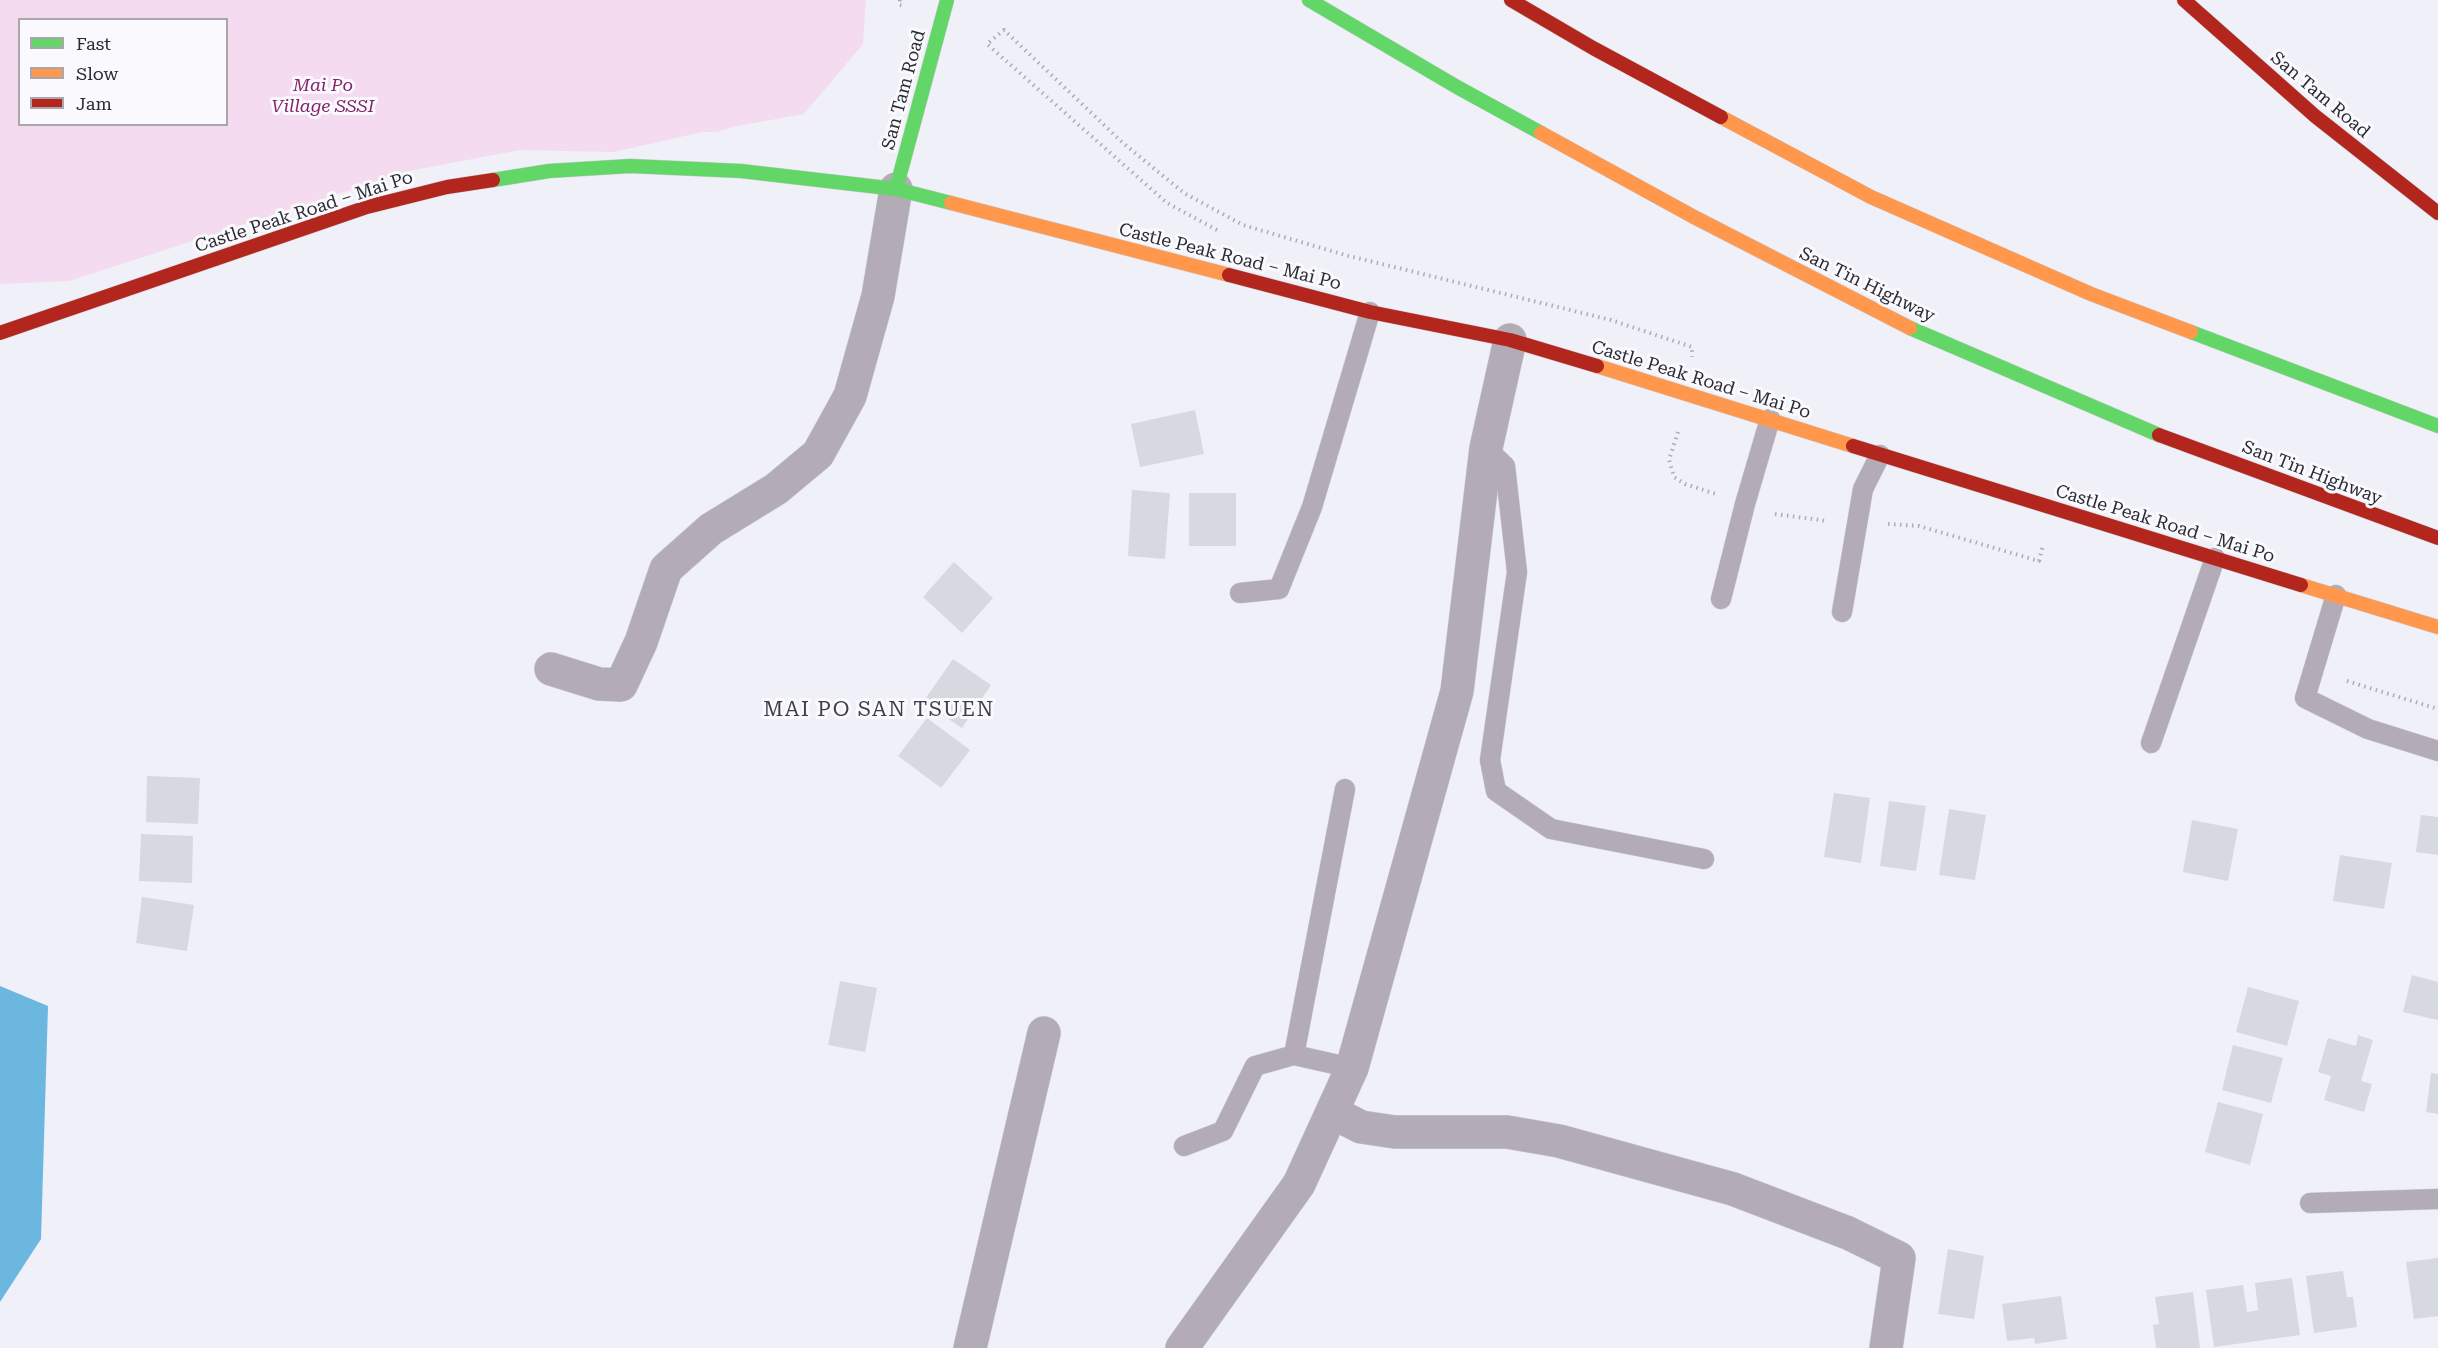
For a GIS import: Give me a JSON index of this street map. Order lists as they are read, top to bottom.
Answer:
{
  "streets": {
    "main road": ["San Tam Road", "Castle Peak Road – Mai Po", "San Tin Highway"]
  },
  "crossings": [
    ["San Tam Road", "Castle Peak Road – Mai Po"]
  ],
  "districts": ["MAI PO SAN TSUEN"],
  "parks": ["Mai Po Village SSSI"],
  "legend": ["Fast", "Slow", "Jam"]
}
